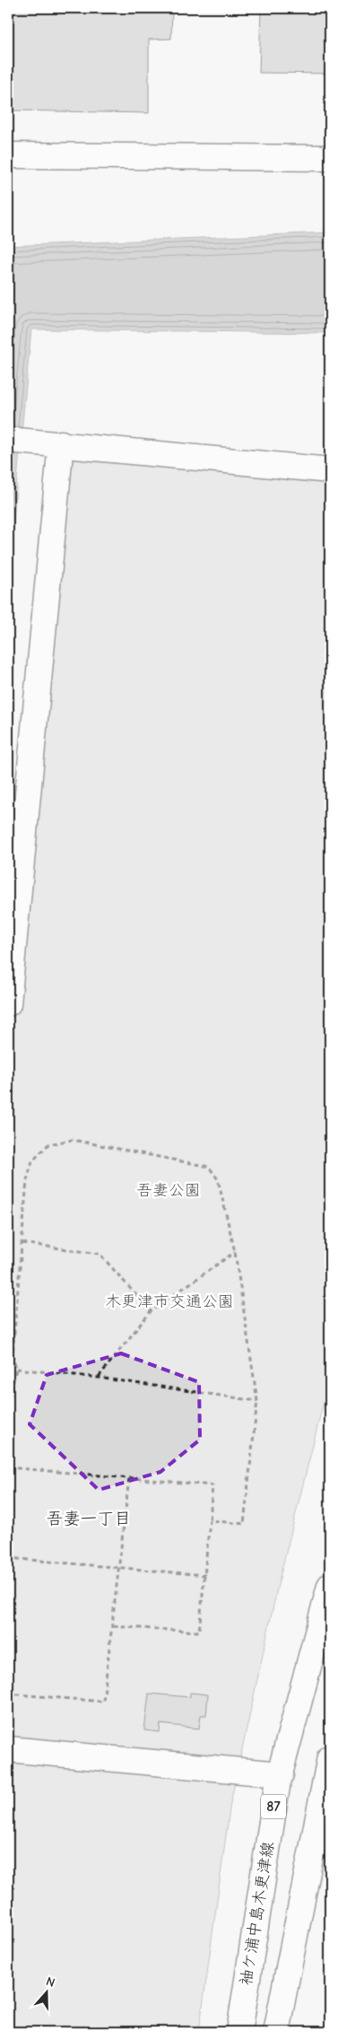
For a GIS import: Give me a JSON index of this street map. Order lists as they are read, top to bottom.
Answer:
{
  "streets": {
    "main road": ["87", "袖ケ浦中島木更津線"]
  },
  "districts": ["吾妻一丁目"],
  "parks": ["吾妻公園", "木更津市交通公園"],
  "north": "top"
}
